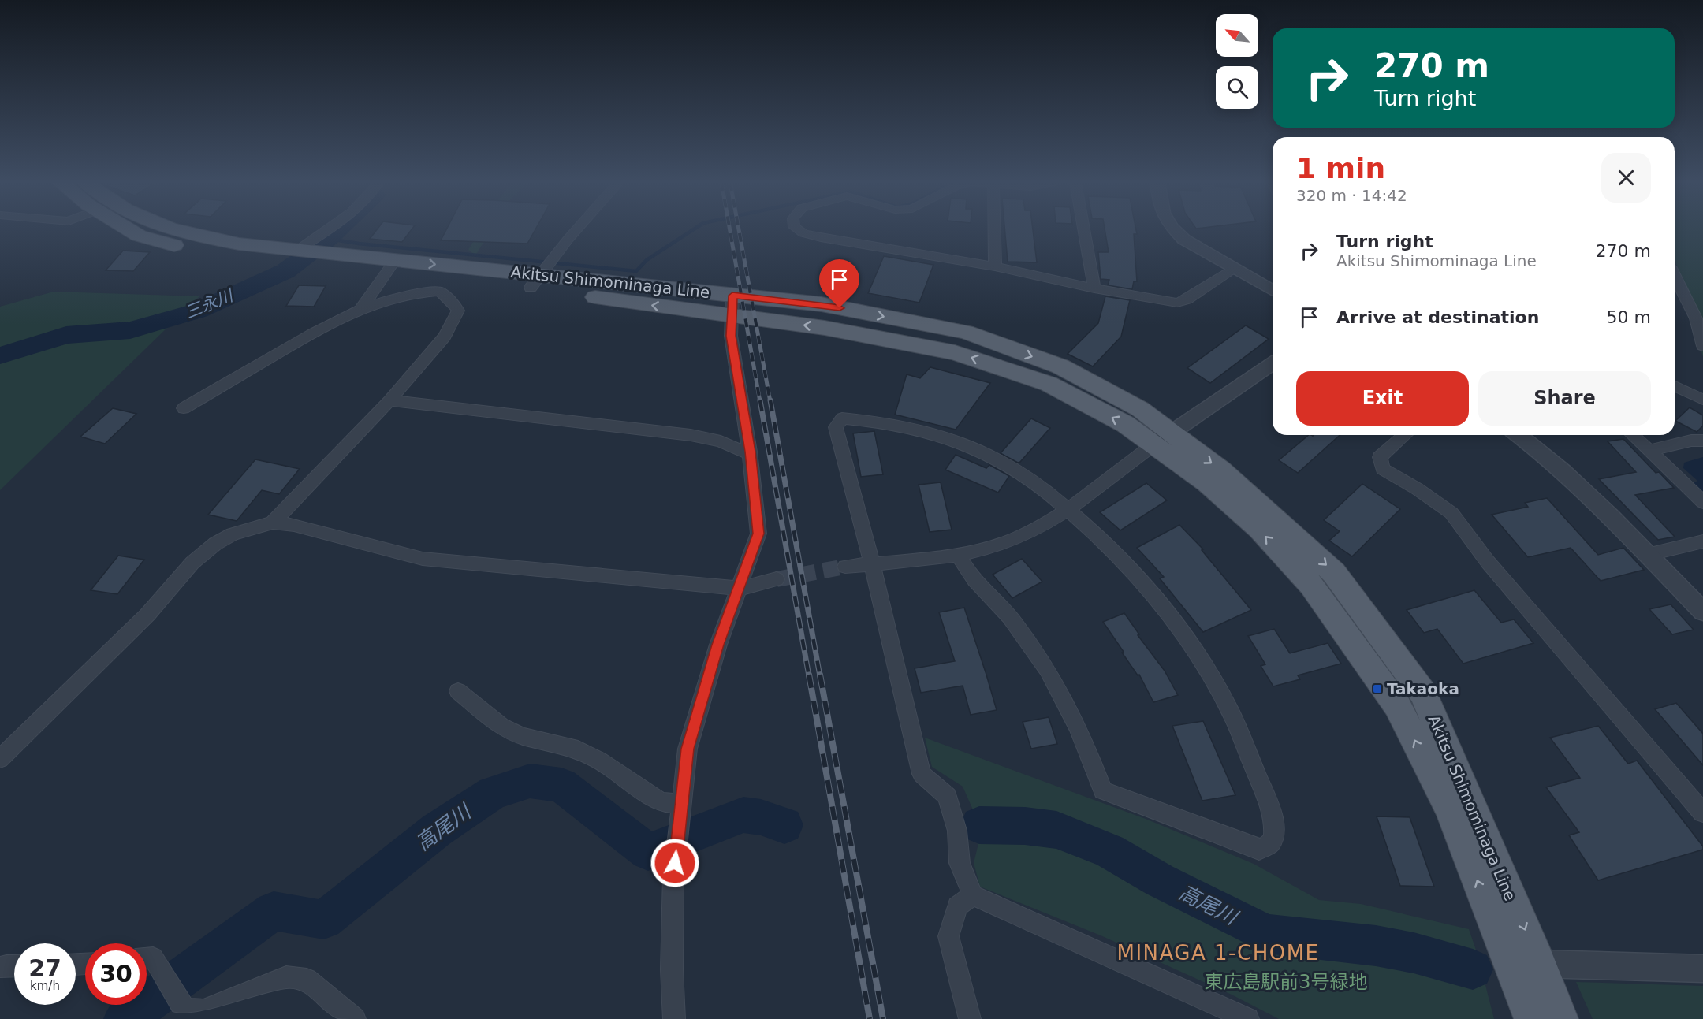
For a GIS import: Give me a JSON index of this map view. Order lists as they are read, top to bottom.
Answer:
{
  "streets": {
    "main road": ["Akitsu Shimominaga Line"]
  },
  "districts": ["MINAGA 1-CHOME"],
  "water": ["三永川", "高尾川"],
  "parks": ["東広島駅前3号緑地"],
  "places": {
    "transit": ["Takaoka"]
  },
  "north": "top left",
  "page": {
    "turn": ["270 m", "Turn right"],
    "heading": ["1 min", "320 m · 14:42"],
    "list": [
      {
        "name": "Turn right",
        "note": "Akitsu Shimominaga Line",
        "value": "270 m"
      },
      {
        "name": "Arrive at destination",
        "value": "50 m"
      }
    ],
    "buttons": ["Exit", "Share"],
    "speed": "27 km/h",
    "limit": "30"
  }
}
